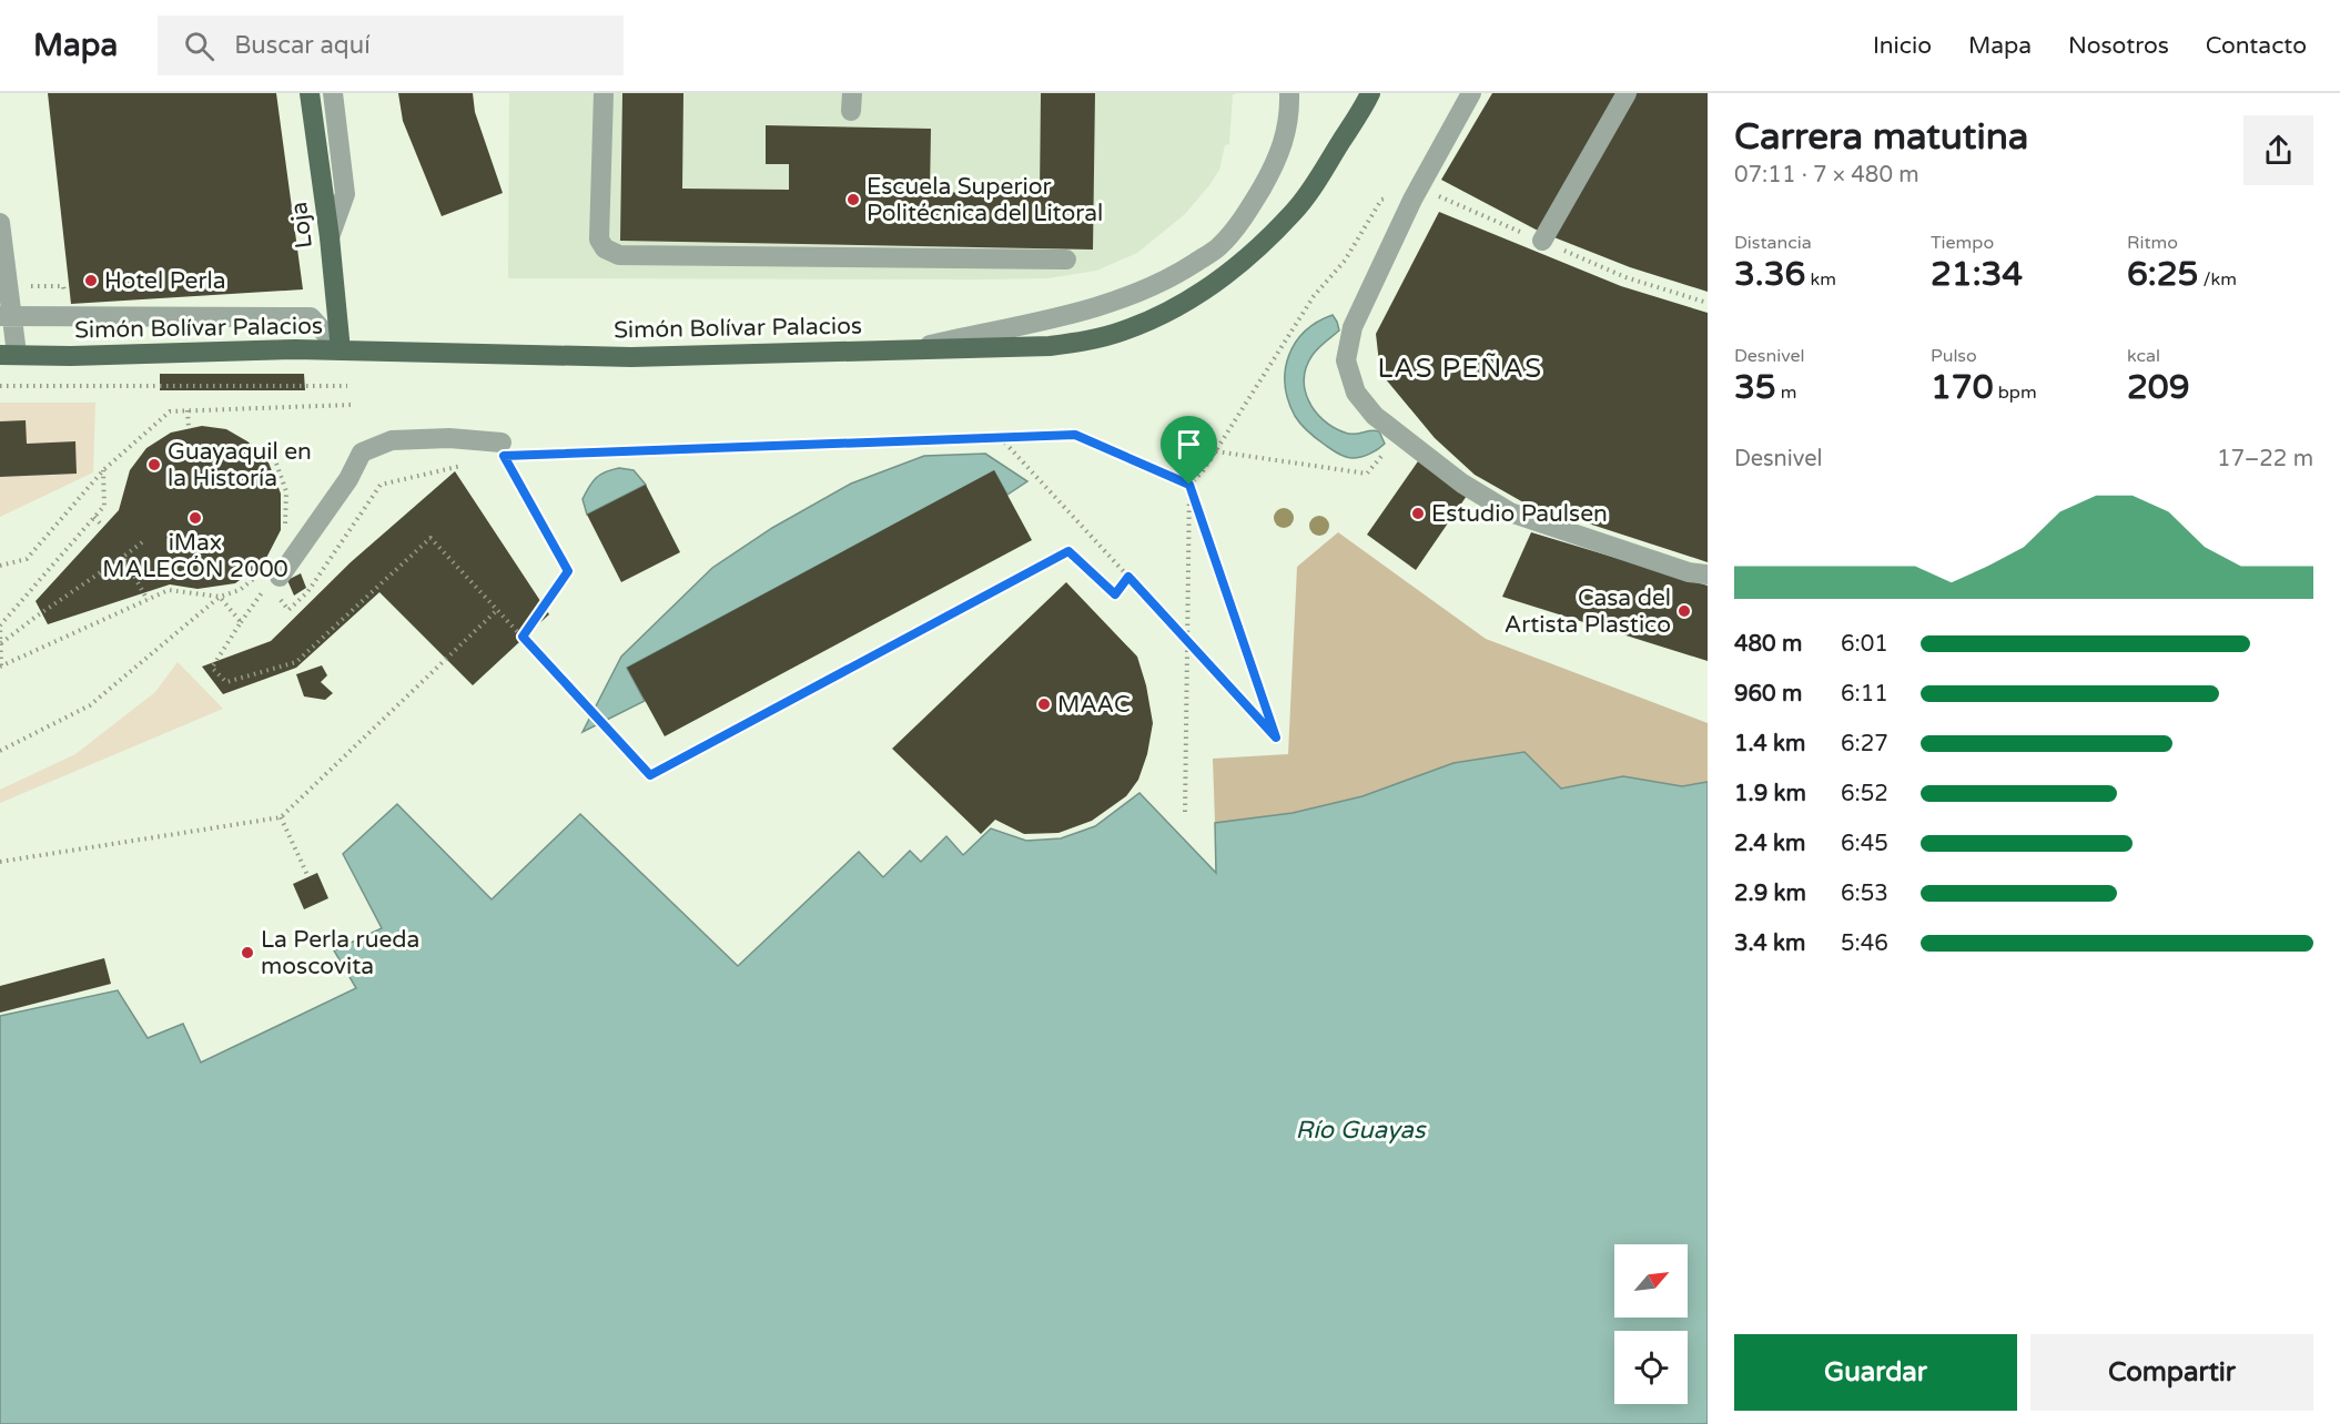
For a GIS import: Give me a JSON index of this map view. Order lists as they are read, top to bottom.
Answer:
{
  "streets": {
    "main road": ["Loja", "Simón Bolívar Palacios"]
  },
  "crossings": [
    ["Loja", "Simón Bolívar Palacios"]
  ],
  "districts": ["LAS PEÑAS"],
  "water": ["Río Guayas"],
  "places": [
    "Escuela Superior Politécnica del Litoral",
    "Hotel Perla",
    "Guayaquil en la Historía",
    "Estudio Paulsen",
    "iMax MALECÓN 2000",
    "Casa del Artista Plastico",
    "MAAC",
    "La Perla rueda moscovita"
  ],
  "north": "top right",
  "page": {
    "header": "Mapa",
    "search": "Buscar aquí",
    "nav": [
      "Inicio",
      "Mapa",
      "Nosotros",
      "Contacto"
    ],
    "heading": ["Carrera matutina", "07:11 · 7 × 480 m"],
    "stats": [
      ["Distancia", "3.36 km"],
      ["Tiempo", "21:34"],
      ["Ritmo", "6:25 /km"],
      ["Desnivel", "35 m"],
      ["Pulso", "170 bpm"],
      ["kcal", "209"]
    ],
    "chart": ["Desnivel", "17–22 m"],
    "list": [
      {
        "name": "480 m",
        "note": "6:01"
      },
      {
        "name": "960 m",
        "note": "6:11"
      },
      {
        "name": "1.4 km",
        "note": "6:27"
      },
      {
        "name": "1.9 km",
        "note": "6:52"
      },
      {
        "name": "2.4 km",
        "note": "6:45"
      },
      {
        "name": "2.9 km",
        "note": "6:53"
      },
      {
        "name": "3.4 km",
        "note": "5:46"
      }
    ],
    "buttons": ["Guardar", "Compartir"]
  }
}
